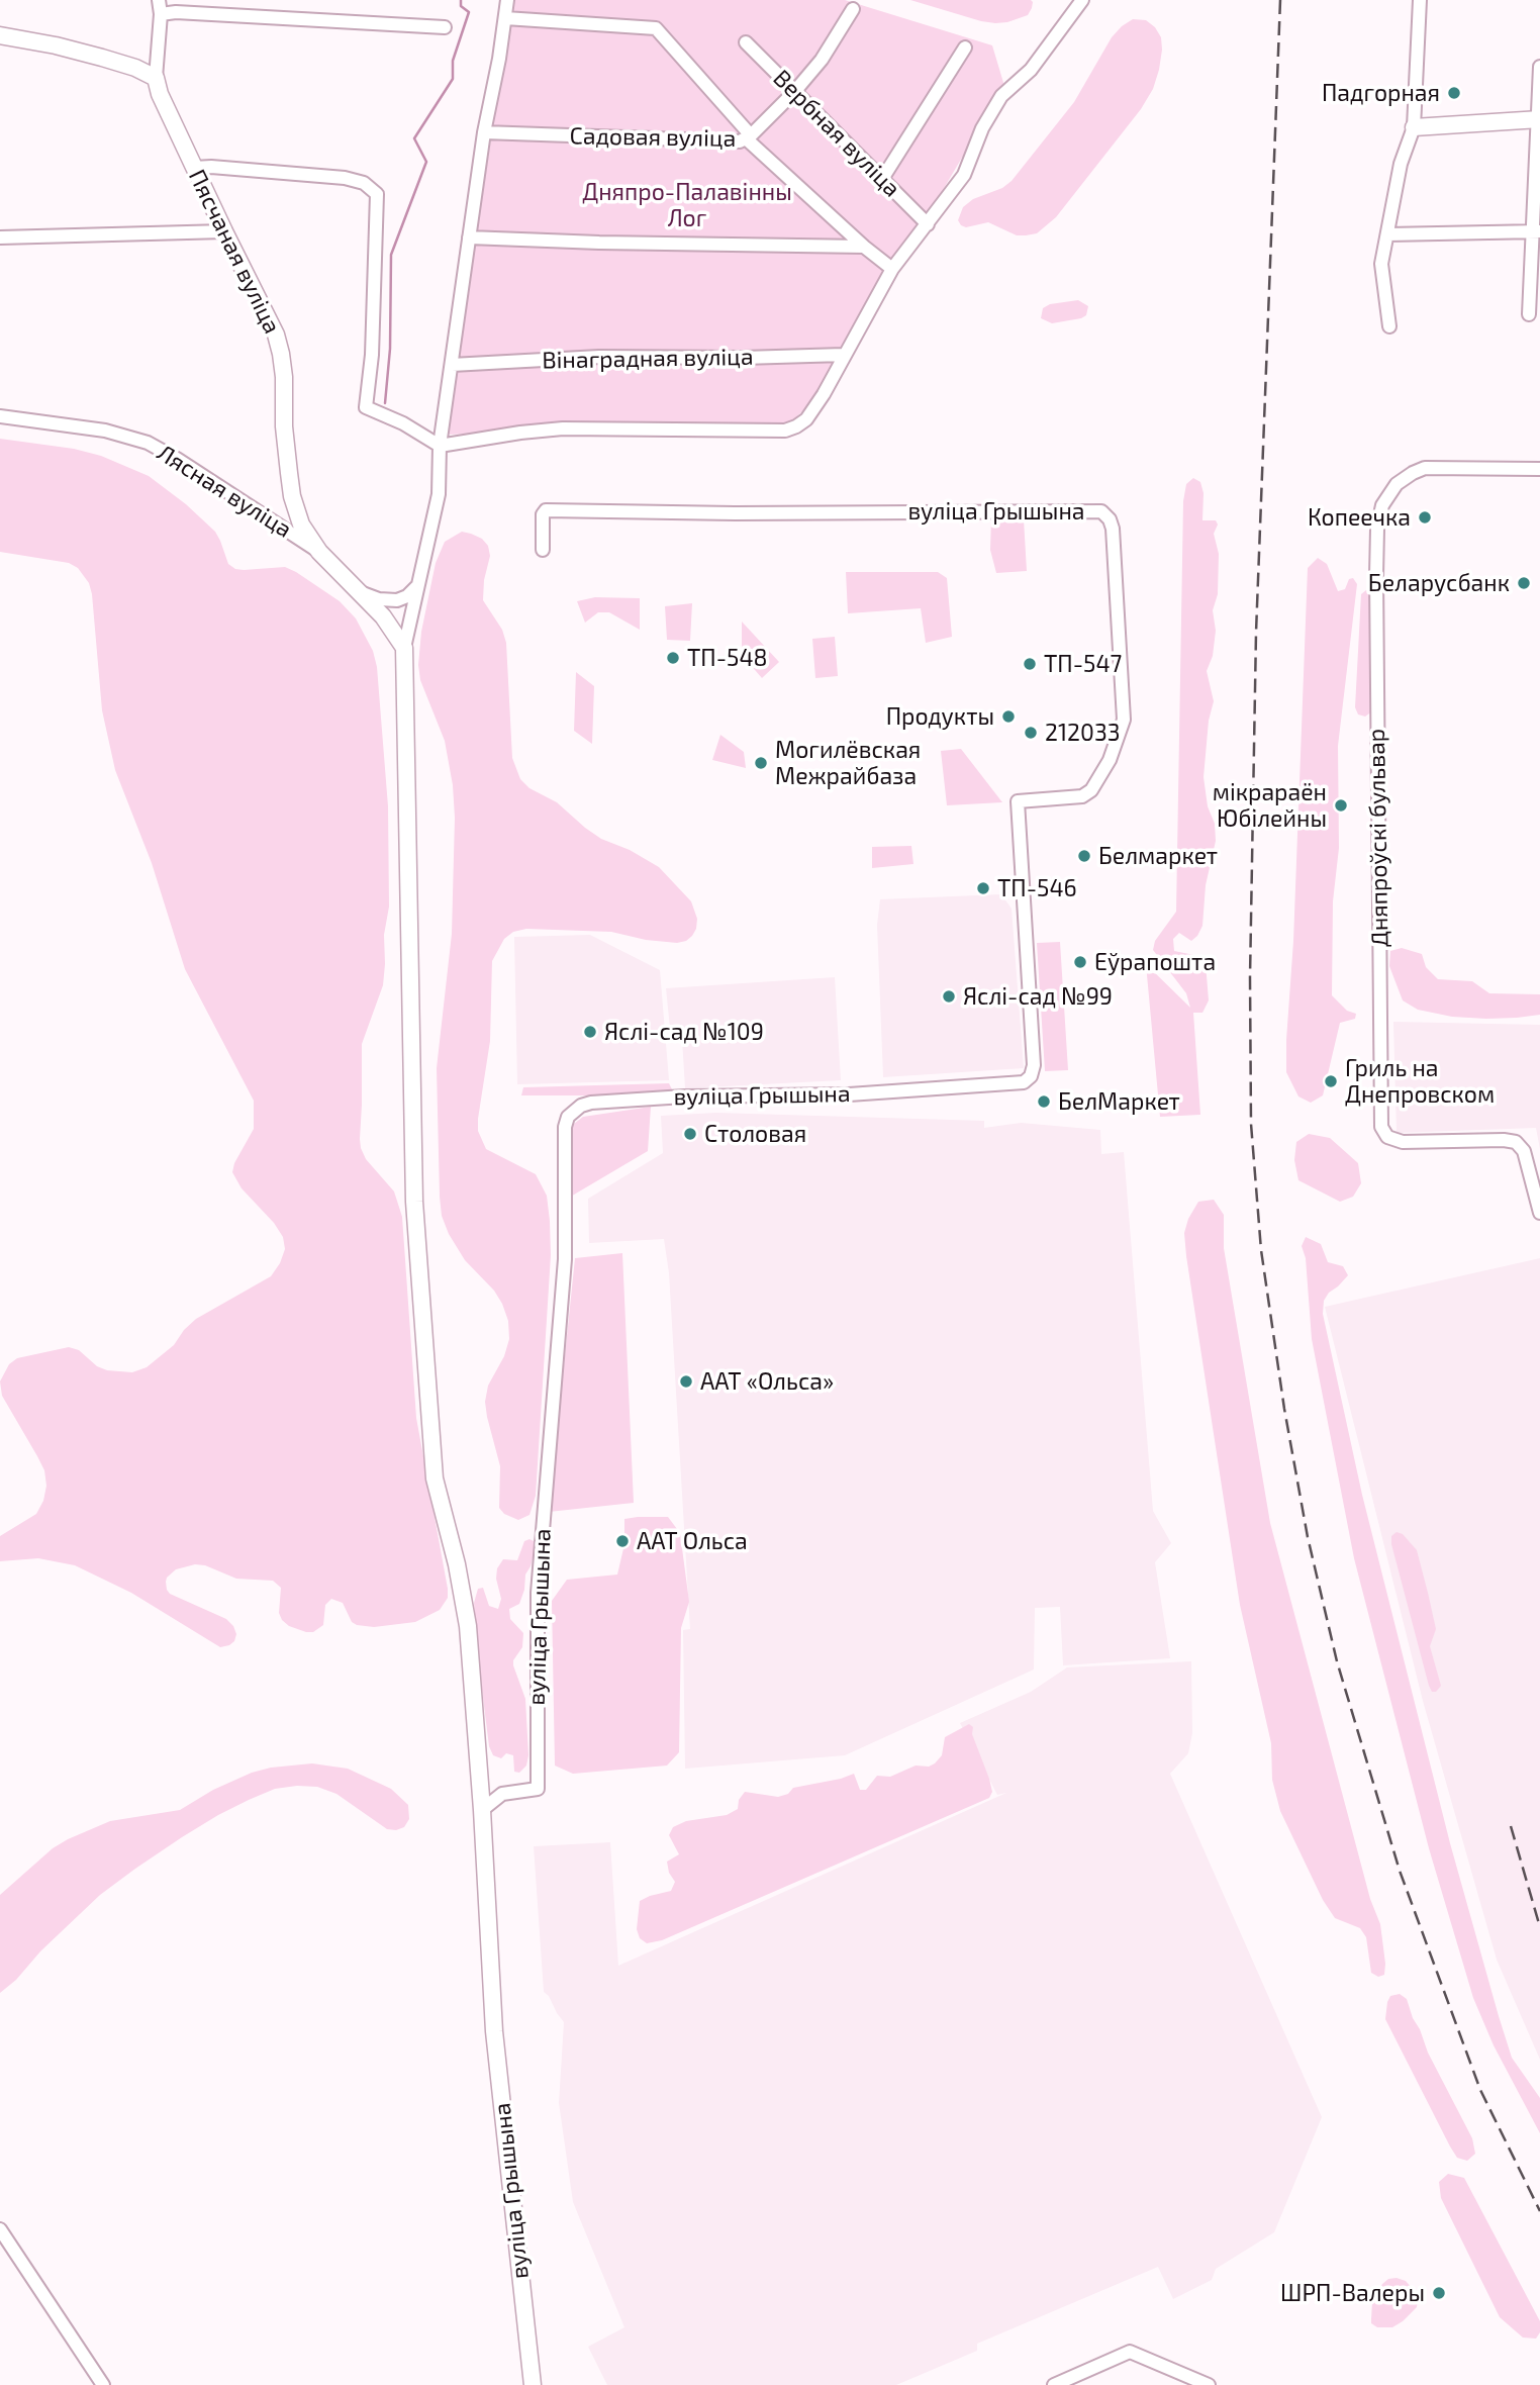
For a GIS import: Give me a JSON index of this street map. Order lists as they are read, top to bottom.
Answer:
{
  "streets": {
    "street": [
      "Вербная вуліца",
      "Садовая вуліца",
      "Пясчаная вуліца",
      "Вінаградная вуліца",
      "Лясная вуліца",
      "вуліца Грышына",
      "Дняпроўскі бульвар"
    ]
  },
  "crossings": [
    ["Пясчаная вуліца", "Лясная вуліца"]
  ],
  "parks": ["Дняпро-Палавінны Лог"],
  "places": [
    "Падгорная",
    "Копеечка",
    "Беларусбанк",
    "ТП-548",
    "ТП-547",
    "Продукты",
    "212033",
    "Могилёвская Межрайбаза",
    "мікрараён Юбілейны",
    "Белмаркет",
    "ТП-546",
    "Еўрапошта",
    "Яслі-сад №99",
    "Яслі-сад №109",
    "Гриль на Днепровском",
    "БелМаркет",
    "Столовая",
    "ААТ «Ольса»",
    "ААТ Ольса",
    "ШРП-Валеры"
  ]
}
